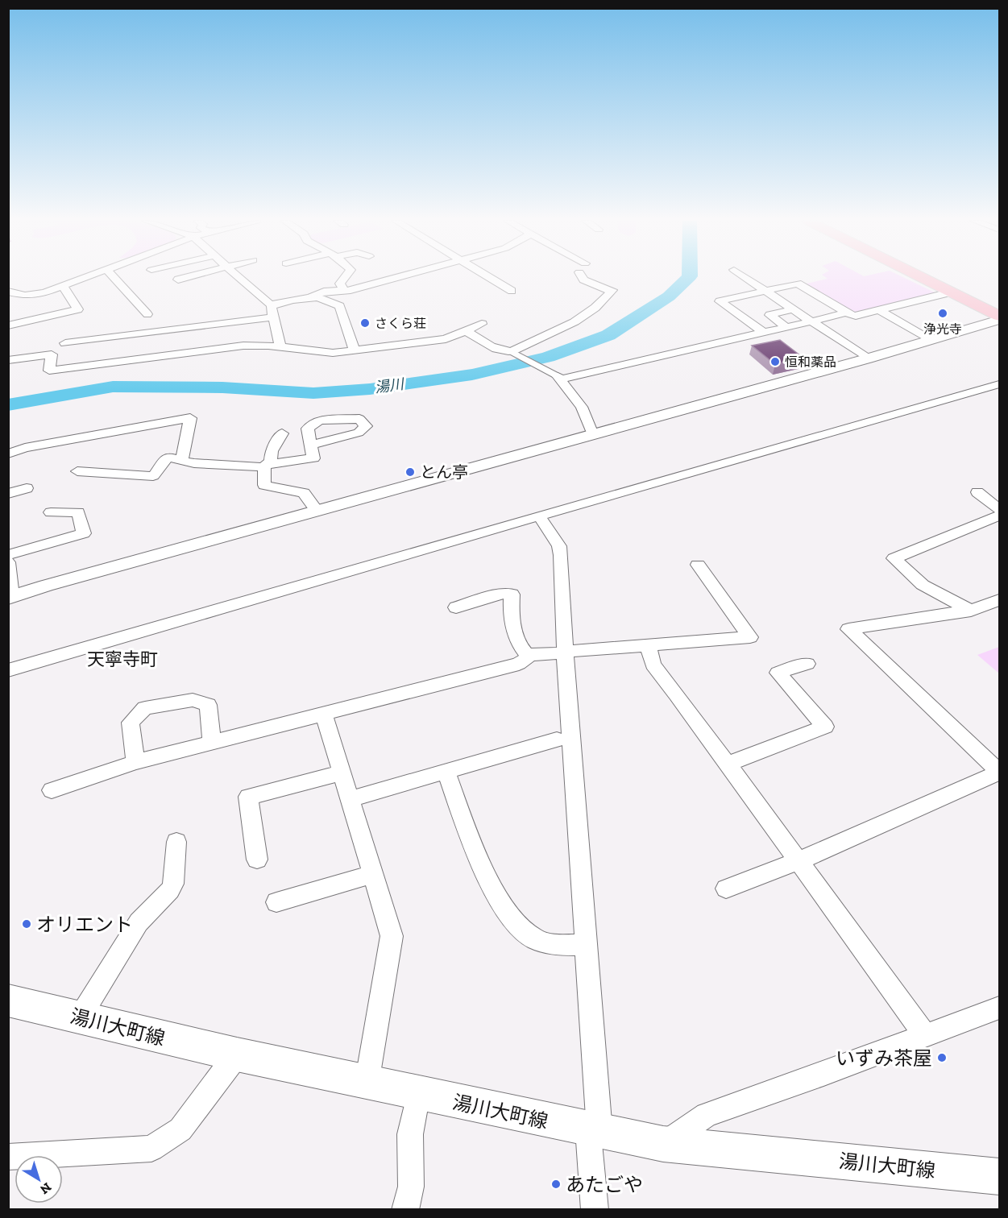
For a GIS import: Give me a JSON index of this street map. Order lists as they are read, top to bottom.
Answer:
{
  "streets": {
    "main road": ["湯川大町線"]
  },
  "districts": ["天寧寺町"],
  "water": ["湯川"],
  "places": [
    "浄光寺",
    "さくら荘",
    "恒和薬品",
    "とん亭",
    "オリエント",
    "いずみ茶屋",
    "あたごや"
  ],
  "north": "bottom right"
}
